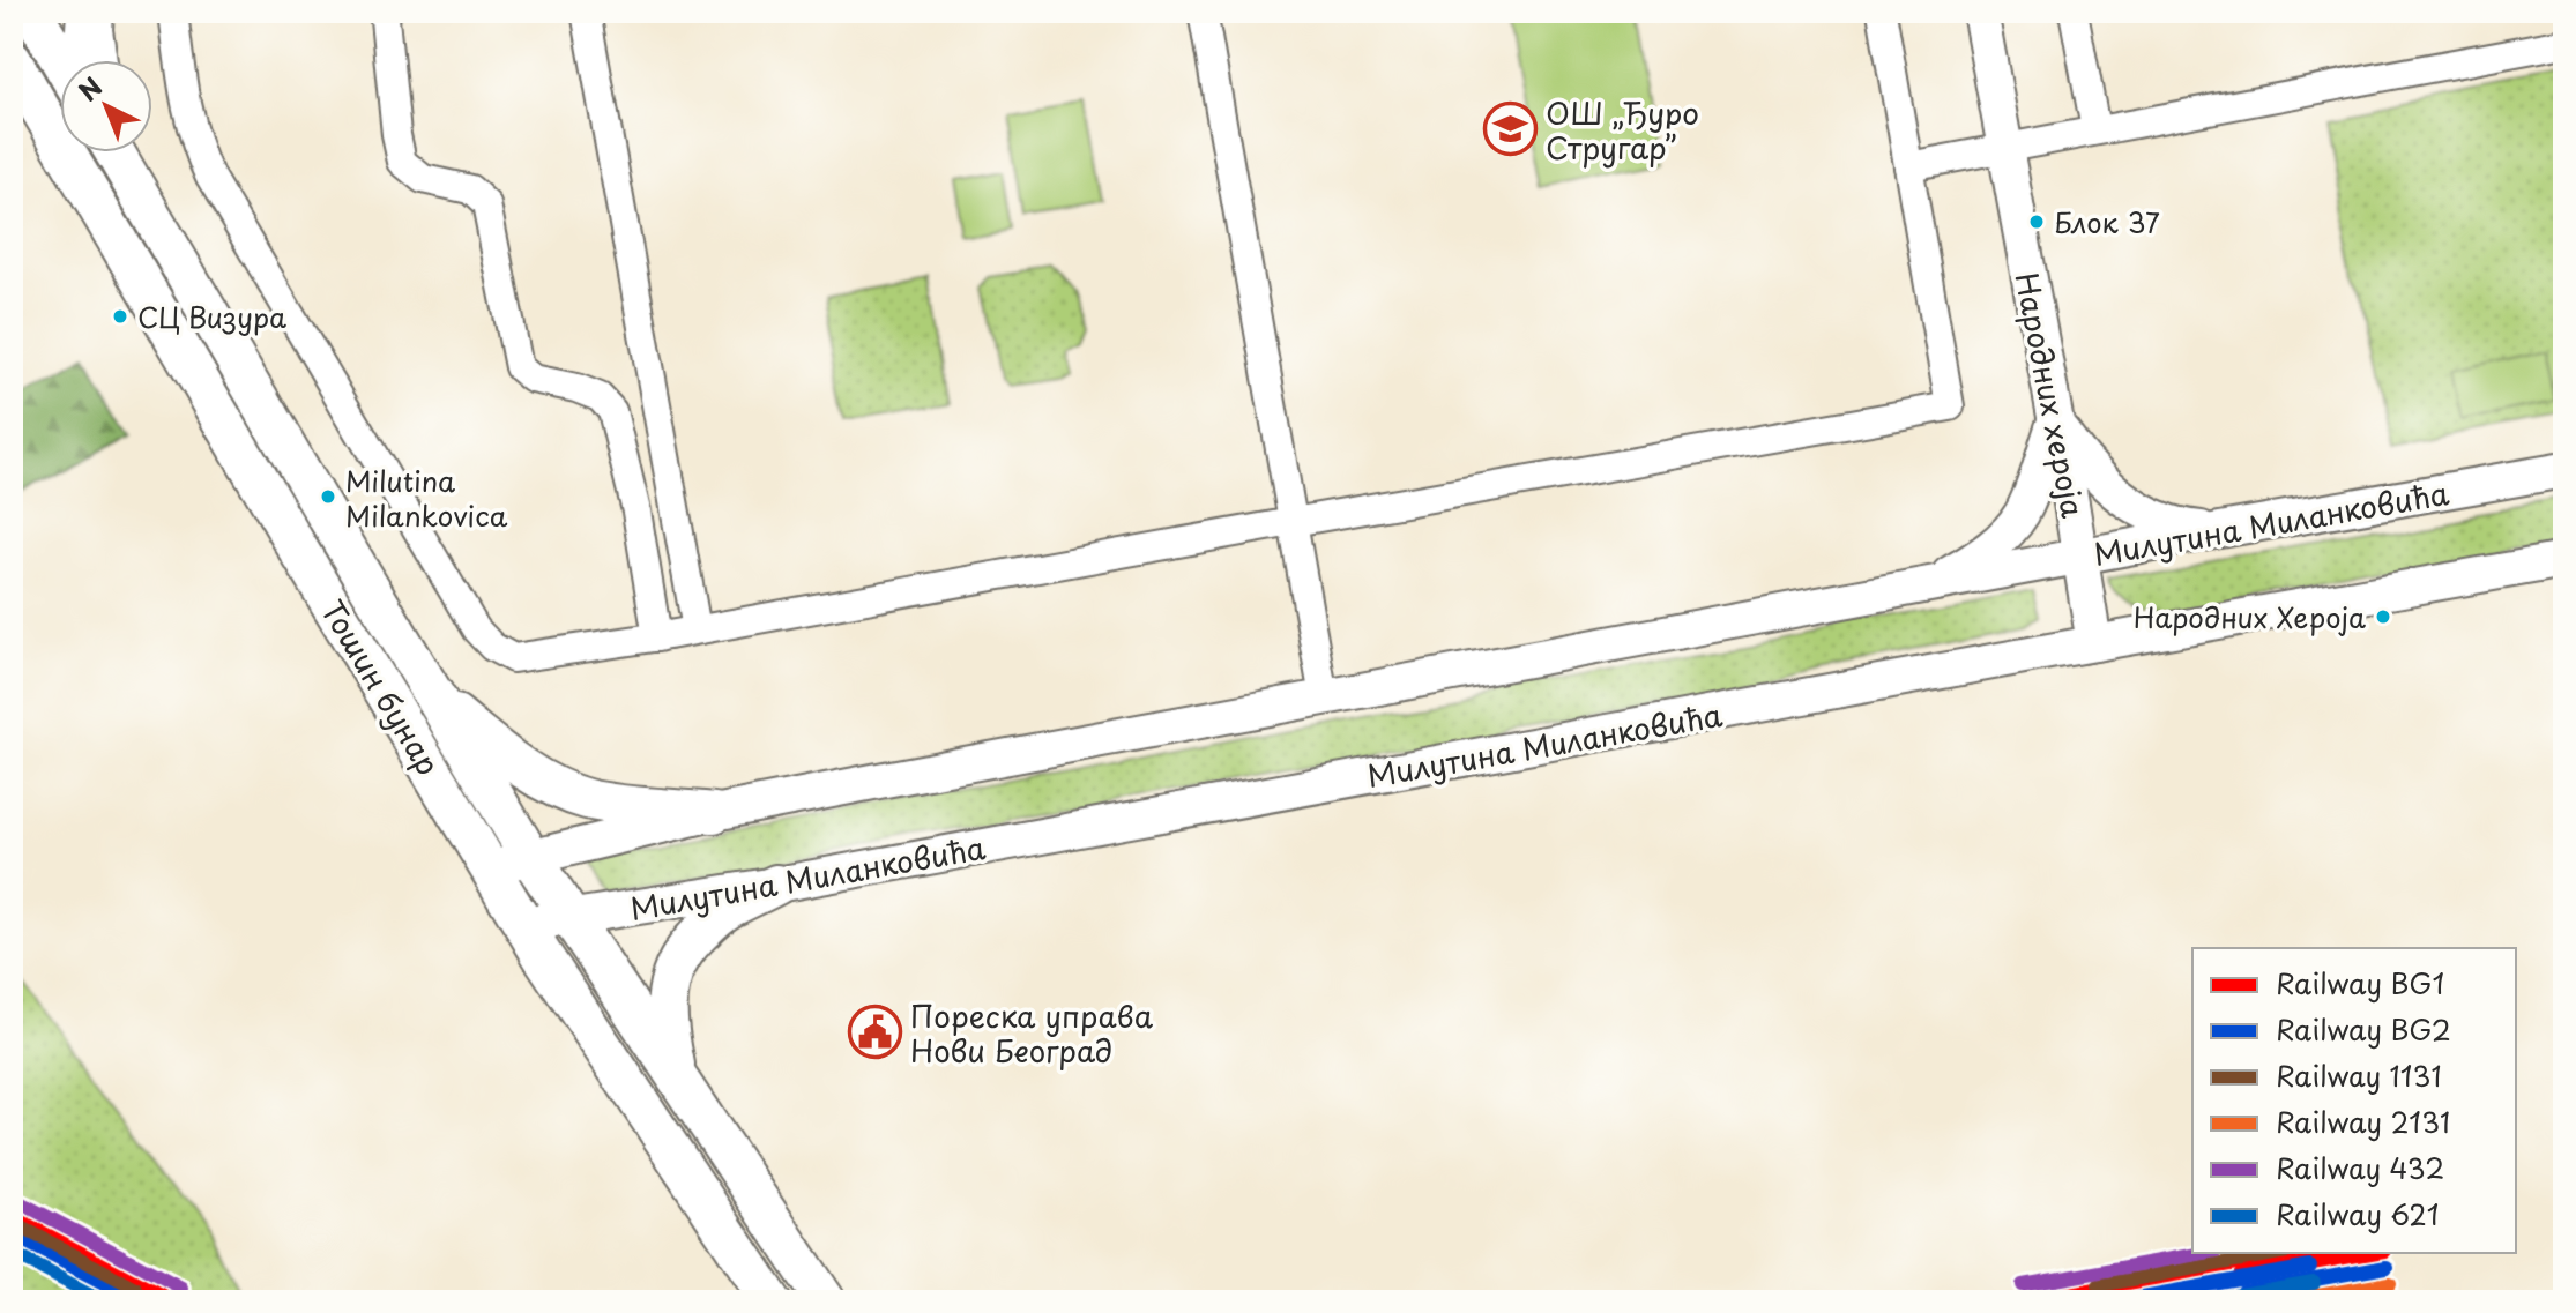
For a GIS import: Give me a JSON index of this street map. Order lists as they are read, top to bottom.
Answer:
{
  "streets": {
    "main road": ["Тошин бунар"],
    "street": ["Народних хероја", "Милутина Миланковића"]
  },
  "crossings": [
    ["Народних хероја", "Милутина Миланковића"],
    ["Милутина Миланковића", "Тошин бунар"]
  ],
  "places": {
    "school or university": ["ОШ „Ђуро Стругар”"],
    "other": [
      "Блок 37",
      "СЦ Визура",
      "Milutina Milankovica",
      "Народних Хероја"
    ],
    "public building": ["Пореска управа Нови Београд"]
  },
  "lines": [
    "rail line 432",
    "rail line BG1",
    "rail line 1131",
    "rail line BG2",
    "rail line 621",
    "rail line 2131"
  ],
  "legend": [
    "Railway BG1",
    "Railway BG2",
    "Railway 1131",
    "Railway 2131",
    "Railway 432",
    "Railway 621"
  ],
  "north": "top left"
}
